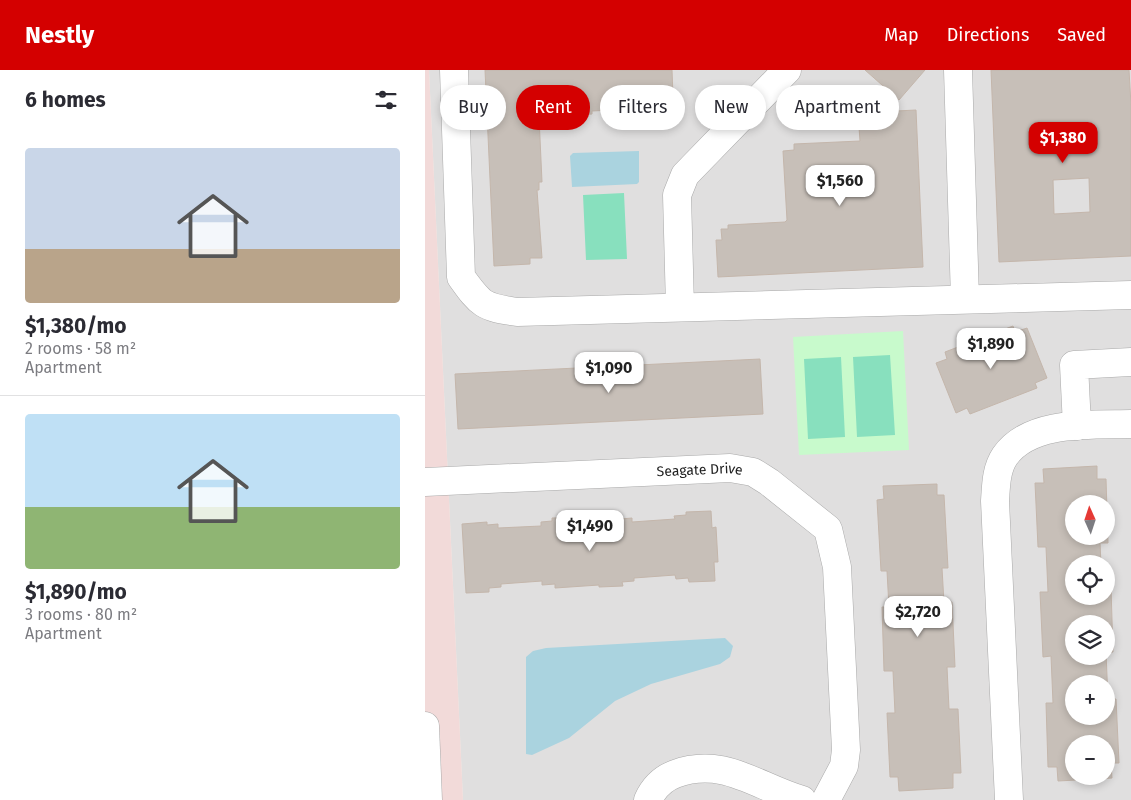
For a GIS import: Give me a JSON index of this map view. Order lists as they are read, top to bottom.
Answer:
{
  "streets": {
    "lane": ["Seagate Drive"]
  },
  "north": "top",
  "page": {
    "header": "Nestly",
    "nav": ["Map", "Directions", "Saved"],
    "heading": "6 homes",
    "chip": [
      "Buy",
      "Rent",
      "Filters",
      "New",
      "Apartment"
    ],
    "price": [
      "$1,380",
      "$1,560",
      "$1,890",
      "$1,090",
      "$1,490",
      "$2,720"
    ],
    "list": [
      {
        "name": "$1,380/mo",
        "note": "2 rooms · 58 m² · Apartment"
      },
      {
        "name": "$1,890/mo",
        "note": "3 rooms · 80 m² · Apartment"
      }
    ],
    "map_buttons": ["+", "−"]
  }
}
